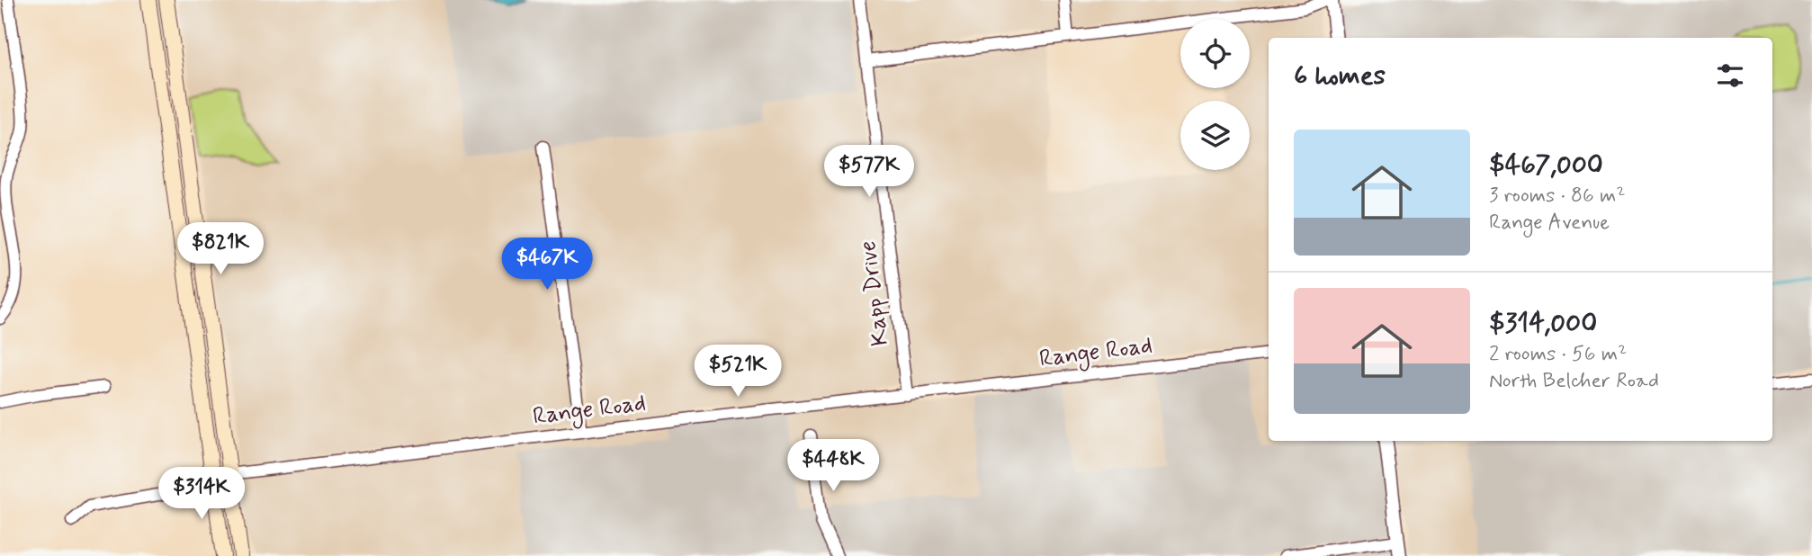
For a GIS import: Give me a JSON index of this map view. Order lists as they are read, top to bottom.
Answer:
{
  "streets": {
    "street": ["Kapp Drive", "Range Road"]
  },
  "crossings": [
    ["Kapp Drive", "Range Road"]
  ],
  "page": {
    "heading": "6 homes",
    "list": [
      {
        "name": "$467,000",
        "note": "3 rooms · 86 m² · Range Avenue"
      },
      {
        "name": "$314,000",
        "note": "2 rooms · 56 m² · North Belcher Road"
      }
    ],
    "price": [
      "$577K",
      "$821K",
      "$467K",
      "$521K",
      "$448K",
      "$314K"
    ]
  }
}
